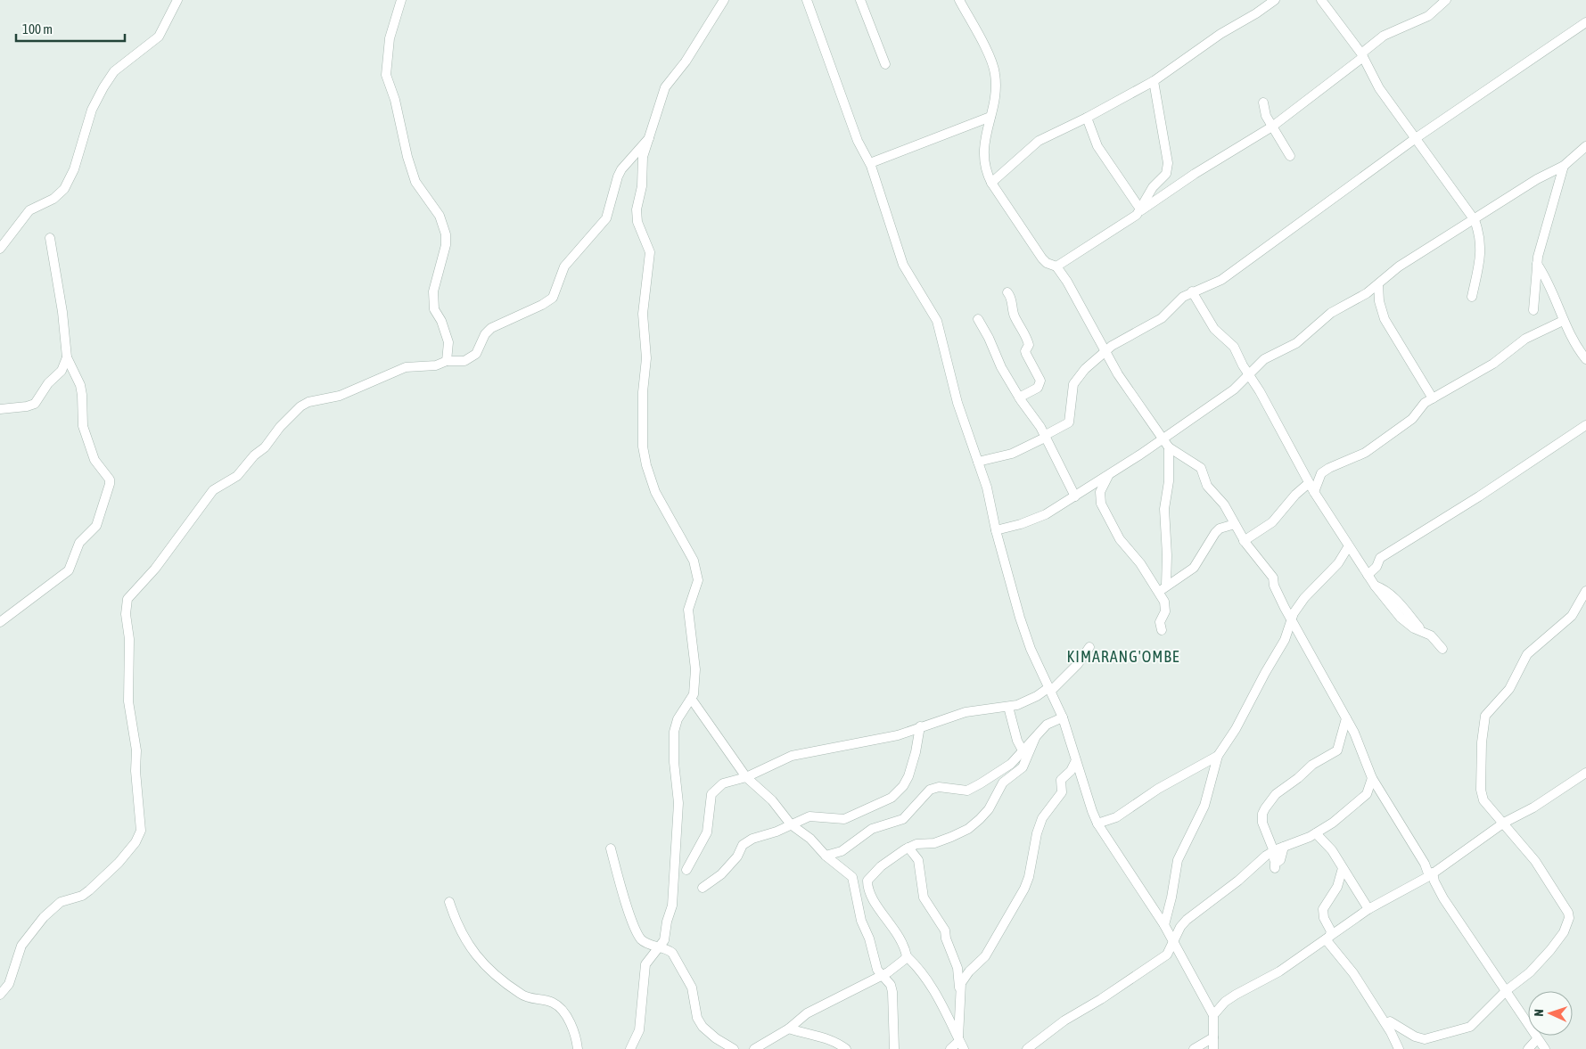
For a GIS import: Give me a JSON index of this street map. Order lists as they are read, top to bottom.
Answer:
{
  "districts": ["KIMARANG'OMBE"],
  "scale_bar": "100 m",
  "north": "left"
}
